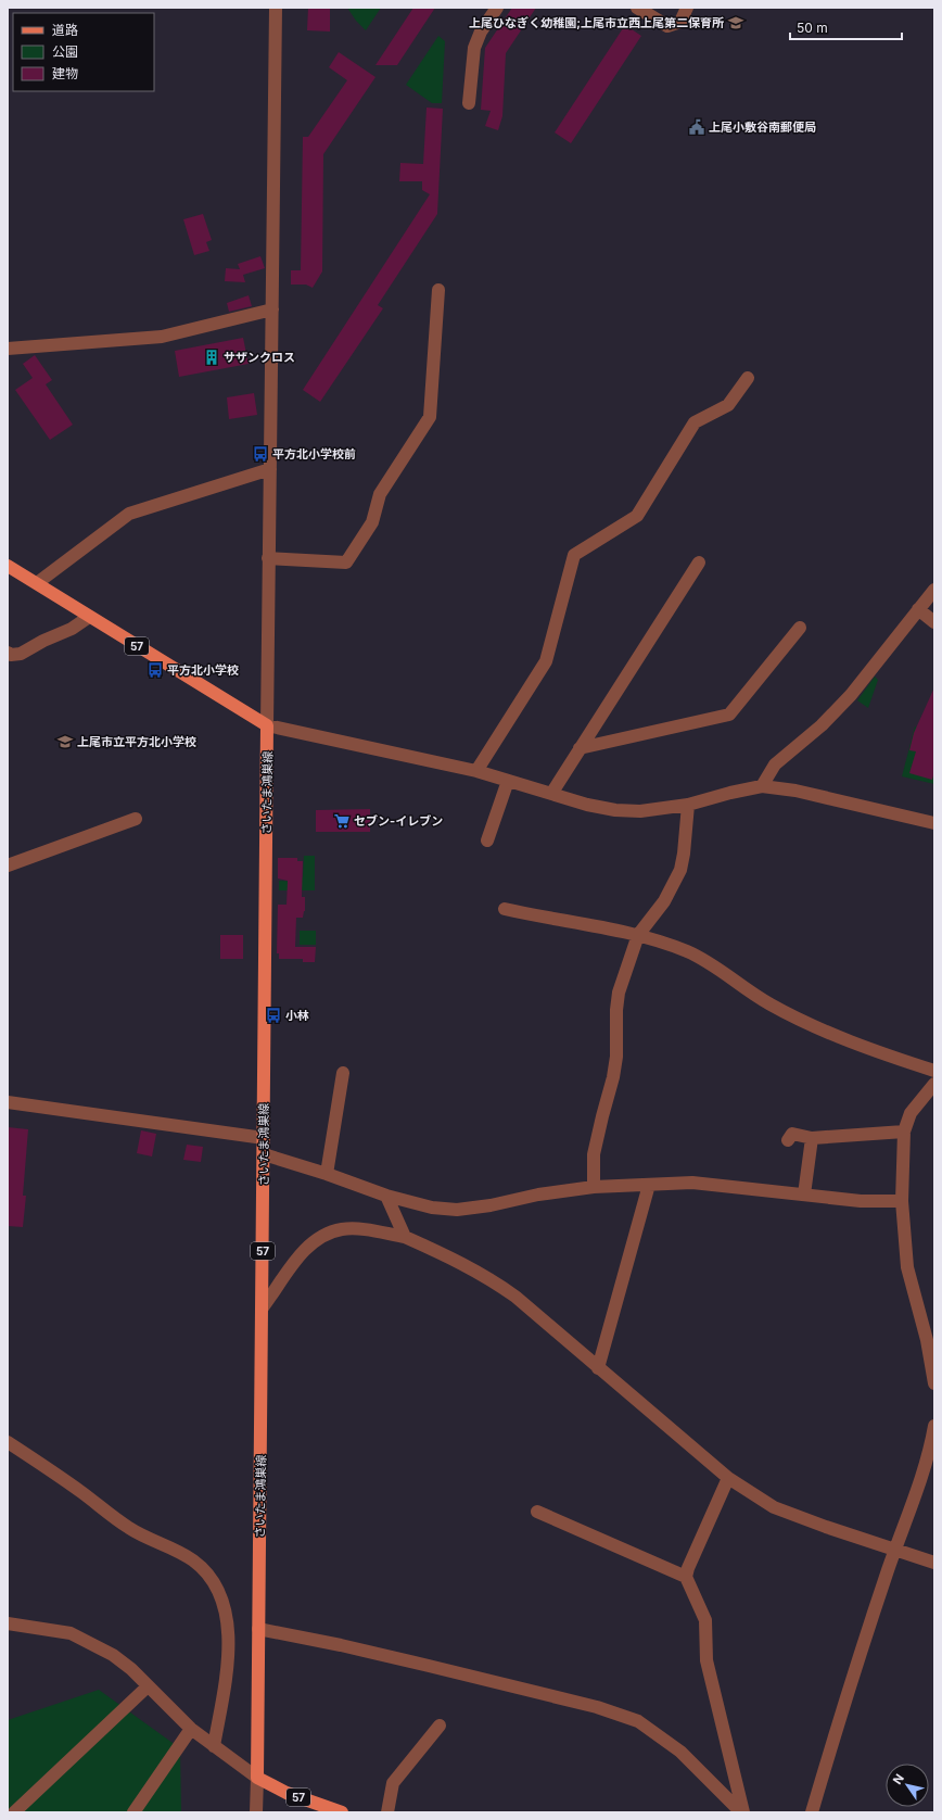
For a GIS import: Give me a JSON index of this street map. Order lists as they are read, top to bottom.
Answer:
{
  "streets": {
    "main road": ["57", "さいたま鴻巣線"]
  },
  "crossings": [
    ["57", "さいたま鴻巣線"]
  ],
  "places": {
    "school or university": ["上尾ひなぎく幼稚園;上尾市立西上尾第二保育所", "上尾市立平方北小学校"],
    "public building": ["上尾小敷谷南郵便局"],
    "building": ["サザンクロス"],
    "bus stop": ["平方北小学校前", "平方北小学校", "小林"],
    "supermarket": ["セブン-イレブン"]
  },
  "legend": ["道路", "公園", "建物"],
  "scale_bar": "50 m",
  "north": "top left"
}
